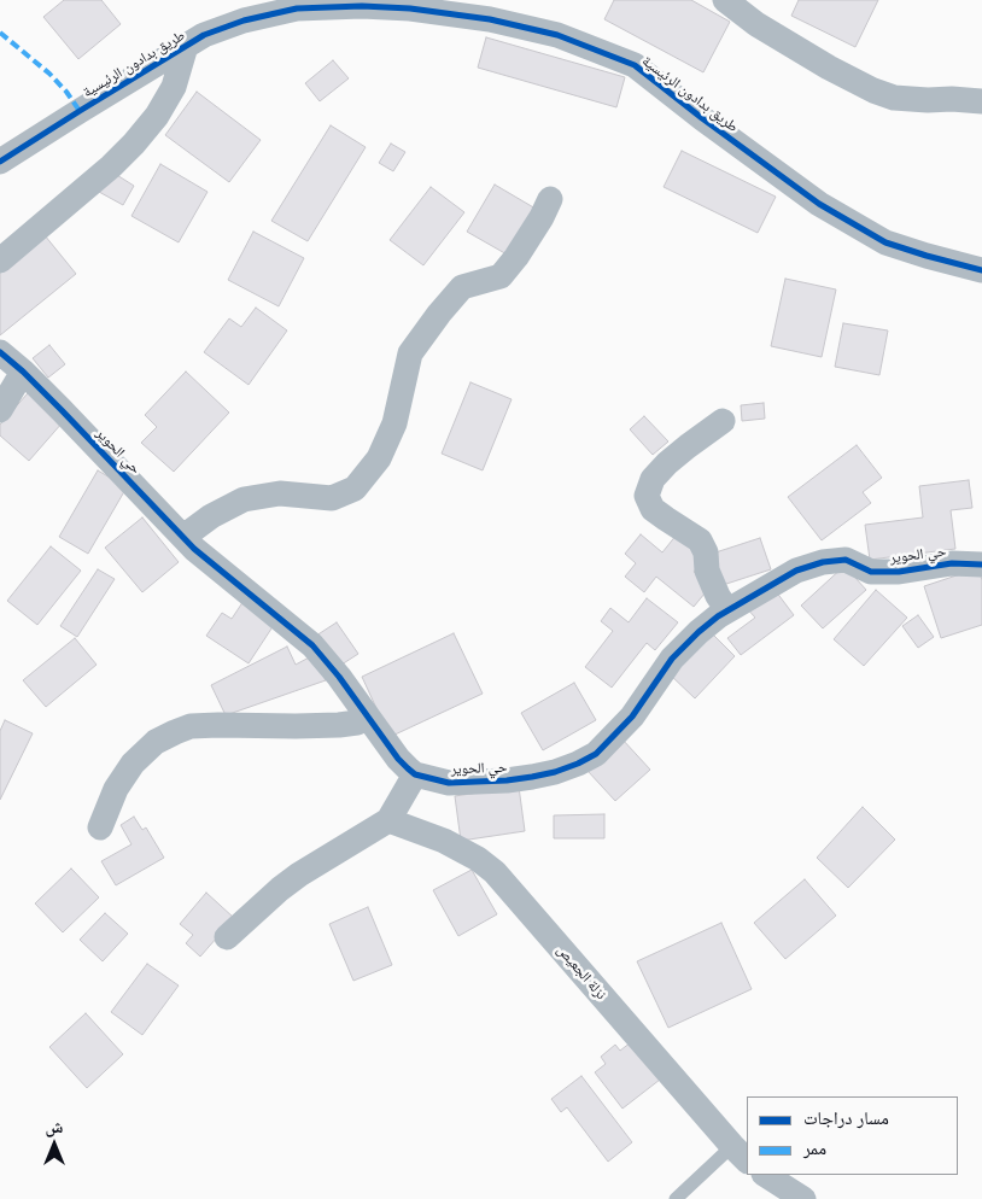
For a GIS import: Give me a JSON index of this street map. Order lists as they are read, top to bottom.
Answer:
{
  "streets": {
    "street": ["طريق بدادون الرئيسية", "حي الحوير", "نزلة الجعيص"]
  },
  "legend": ["مسار دراجات", "ممر"],
  "north": "top"
}
